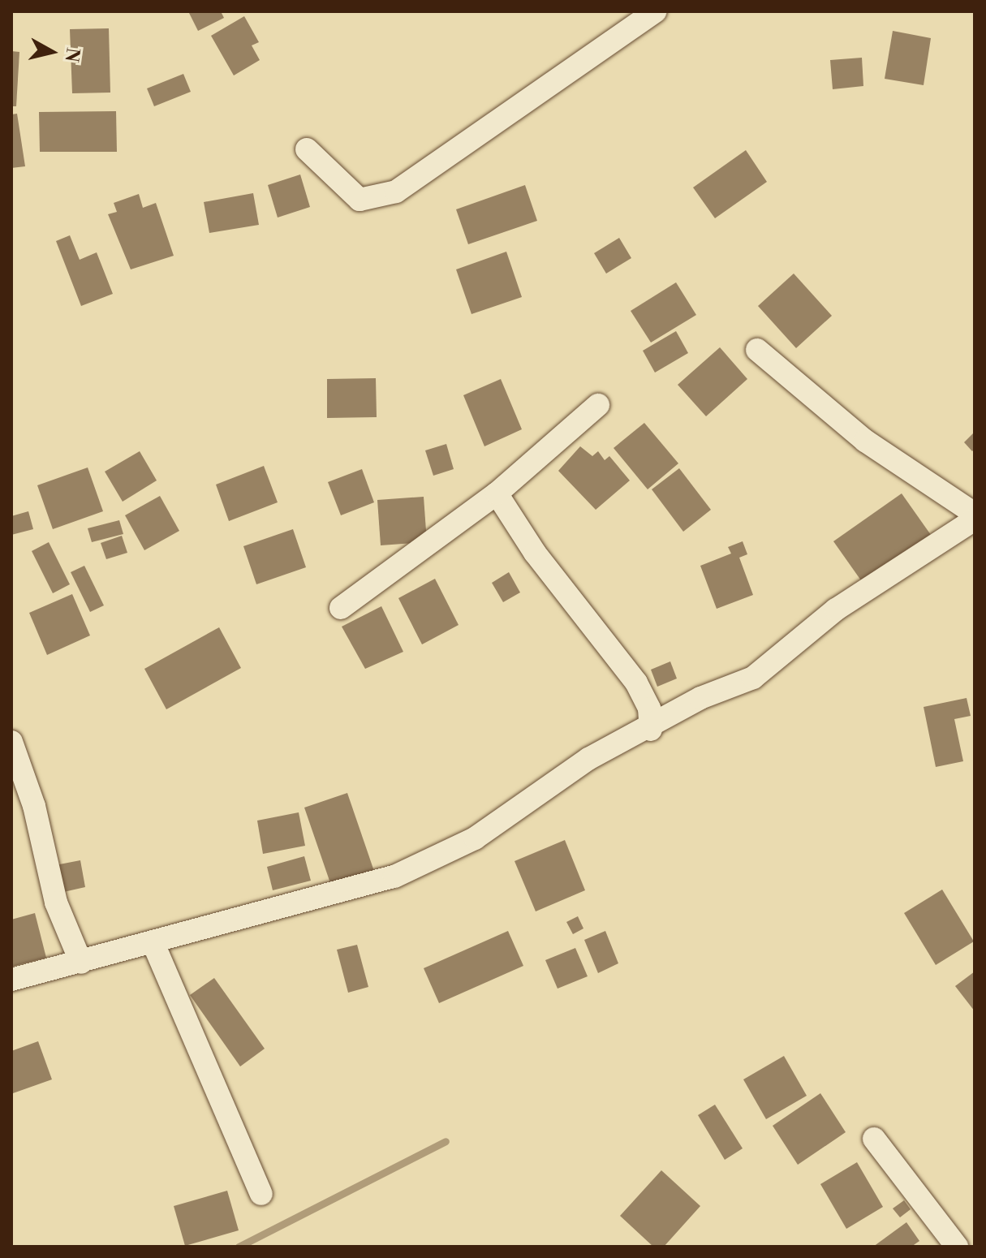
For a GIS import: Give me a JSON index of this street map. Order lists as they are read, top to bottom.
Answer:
{
  "north": "right"
}
